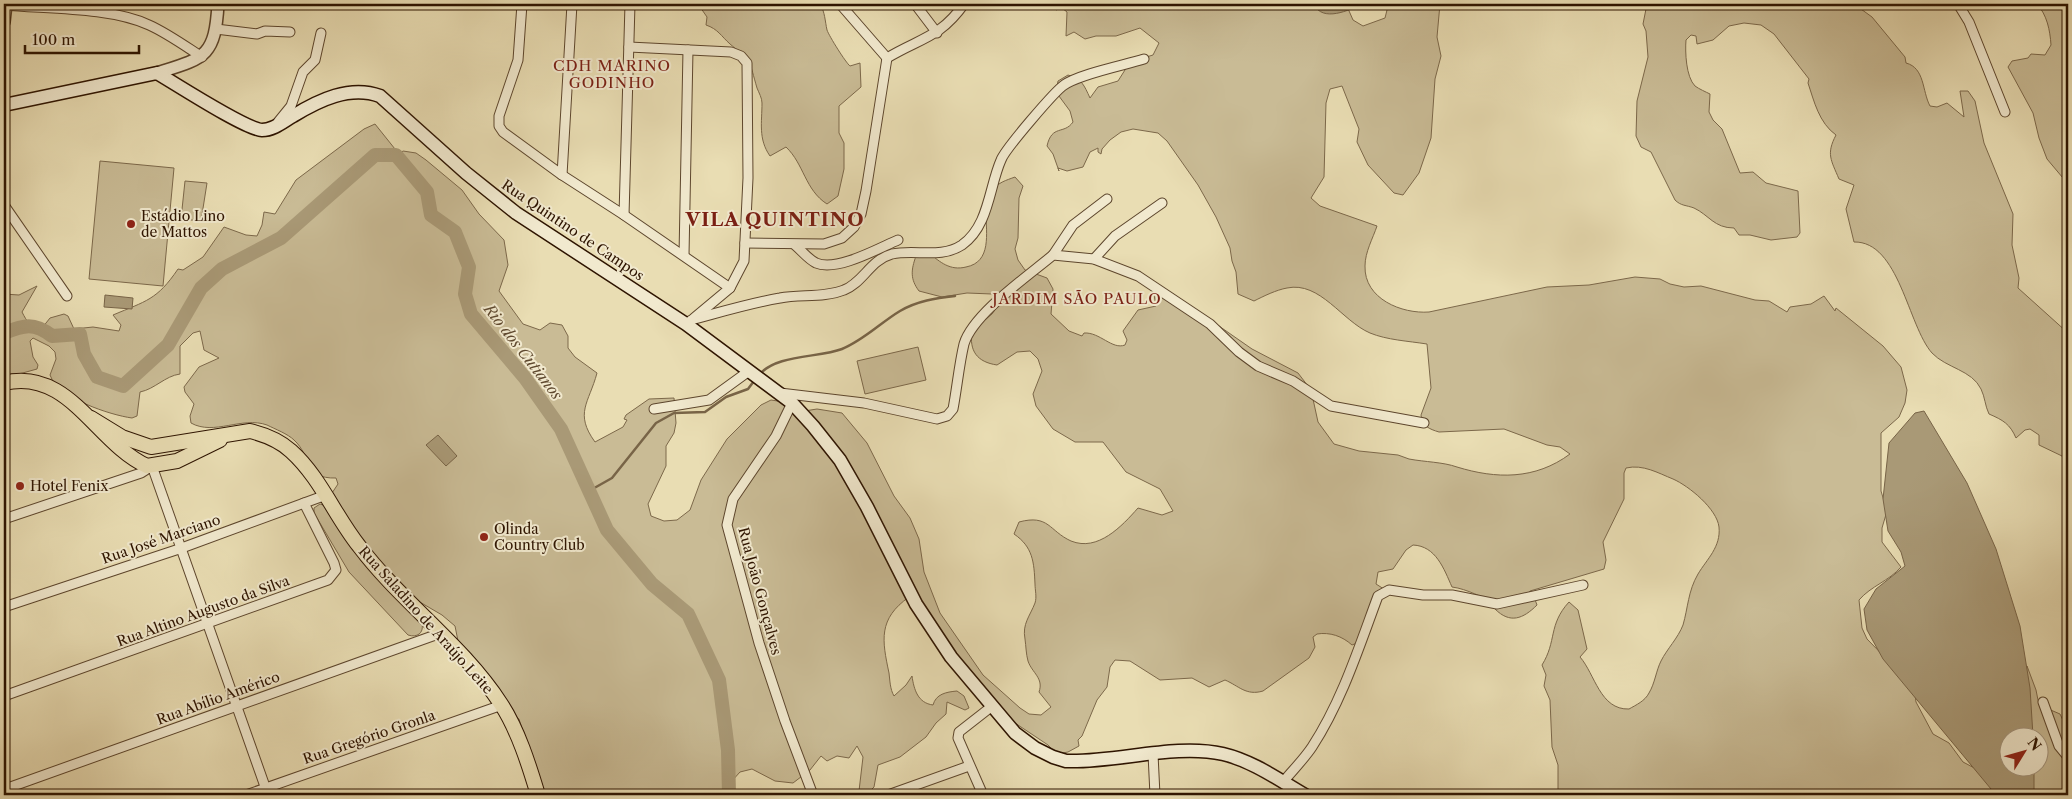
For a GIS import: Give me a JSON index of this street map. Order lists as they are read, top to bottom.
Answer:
{
  "streets": {
    "main road": ["Rua Quintino de Campos", "Rua Saladino de Araújo Leite"],
    "street": [
      "Rua José Marciano",
      "Rua João Gonçalves",
      "Rua Altino Augusto da Silva",
      "Rua Abílio Américo",
      "Rua Gregório Gronla"
    ]
  },
  "crossings": [
    ["Rua Quintino de Campos", "Rua João Gonçalves"],
    ["Rua José Marciano", "Rua Altino Augusto da Silva"],
    ["Rua José Marciano", "Rua Saladino de Araújo Leite"],
    ["Rua Saladino de Araújo Leite", "Rua Abílio Américo"],
    ["Rua Saladino de Araújo Leite", "Rua Gregório Gronla"]
  ],
  "districts": ["CDH MARINO GODINHO", "VILA QUINTINO", "JARDIM SÃO PAULO"],
  "water": ["Rio dos Cutianos"],
  "places": ["Estádio Lino de Mattos", "Hotel Fenix", "Olinda Country Club"],
  "scale_bar": "100 m",
  "north": "top right"
}
